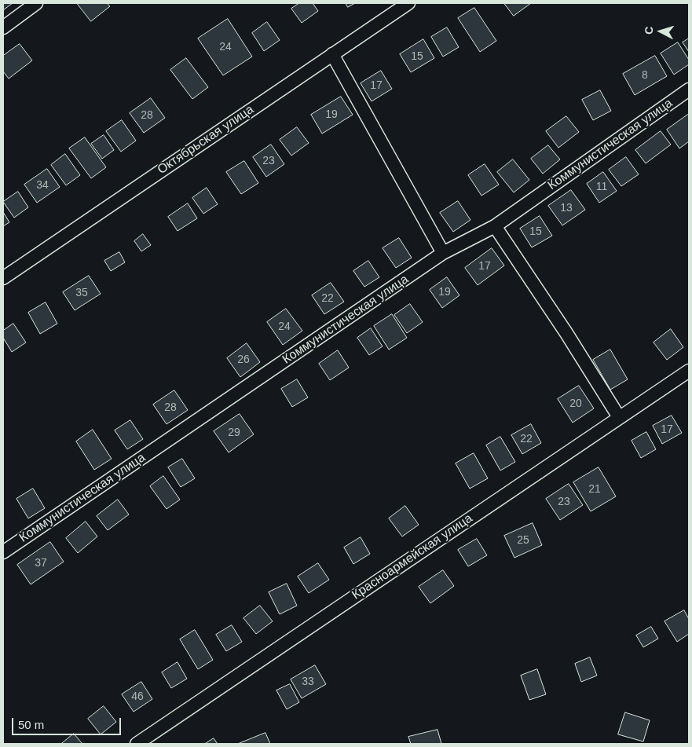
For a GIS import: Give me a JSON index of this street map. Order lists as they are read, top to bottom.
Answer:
{
  "streets": {
    "street": ["Октябрьская улица", "Коммунистическая улица", "Красноармейская улица"]
  },
  "house_numbers": [
    "24",
    "15",
    "8",
    "17",
    "19",
    "28",
    "23",
    "34",
    "11",
    "13",
    "15",
    "17",
    "19",
    "35",
    "22",
    "24",
    "26",
    "20",
    "28",
    "17",
    "29",
    "22",
    "21",
    "23",
    "25",
    "37",
    "33",
    "46"
  ],
  "scale_bar": "50 m",
  "north": "left"
}
